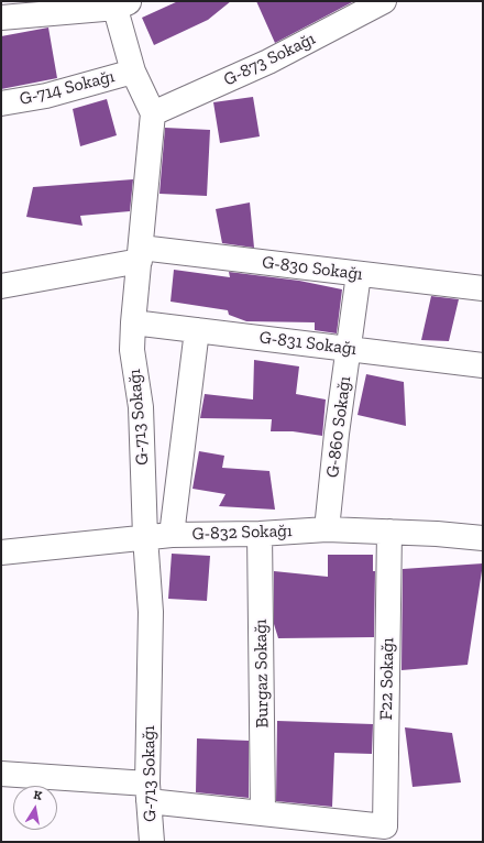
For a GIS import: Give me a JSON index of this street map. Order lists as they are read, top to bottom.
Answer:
{
  "streets": {
    "street": [
      "G-873 Sokağı",
      "G-714 Sokağı",
      "G-830 Sokağı",
      "G-831 Sokağı",
      "G-713 Sokağı",
      "G-860 Sokağı",
      "G-832 Sokağı",
      "Burgaz Sokağı",
      "F22 Sokağı"
    ]
  },
  "crossings": [
    ["G-873 Sokağı", "G-713 Sokağı"],
    ["G-830 Sokağı", "G-713 Sokağı"],
    ["G-830 Sokağı", "G-860 Sokağı"],
    ["G-831 Sokağı", "G-713 Sokağı"],
    ["G-831 Sokağı", "G-860 Sokağı"],
    ["G-713 Sokağı", "G-832 Sokağı"],
    ["G-860 Sokağı", "G-832 Sokağı"],
    ["G-832 Sokağı", "Burgaz Sokağı"],
    ["G-832 Sokağı", "F22 Sokağı"],
    ["Burgaz Sokağı", "F22 Sokağı"]
  ],
  "north": "top"
}
